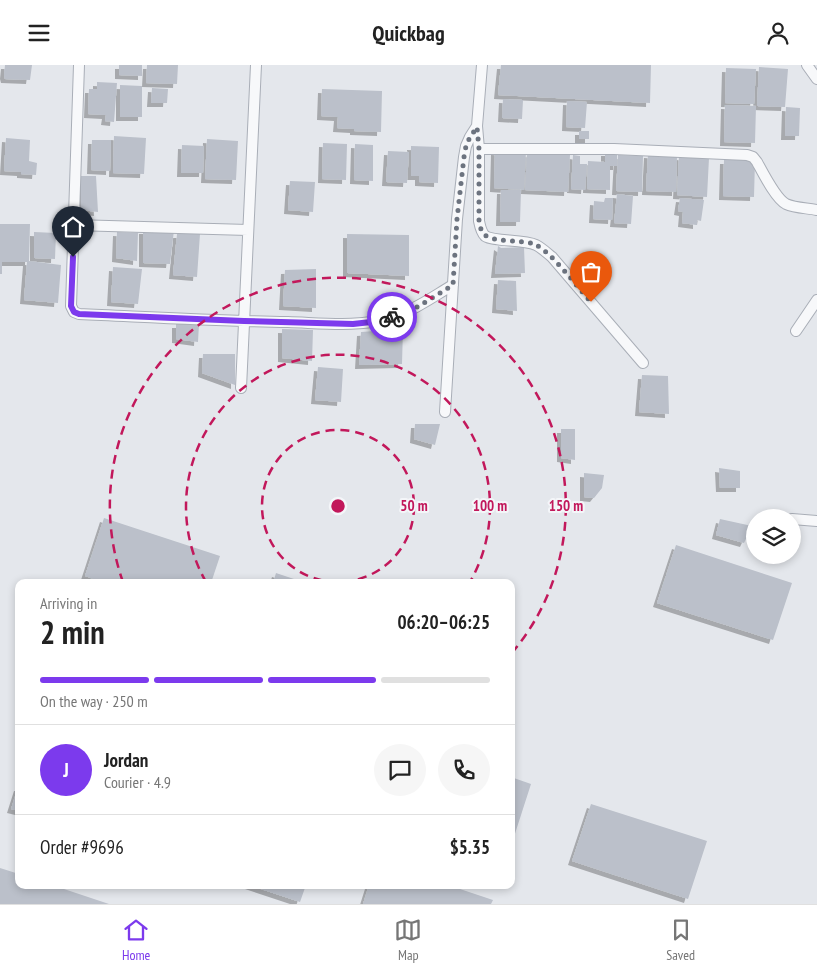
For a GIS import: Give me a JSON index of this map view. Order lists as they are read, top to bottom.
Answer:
{
  "page": {
    "header": "Quickbag",
    "heading": ["2 min", "Arriving in", "06:20–06:25"],
    "panel": [
      "Jordan",
      "Courier · 4.9",
      "Order #9696",
      "$5.35"
    ],
    "bar": "On the way · 250 m",
    "round": "J",
    "tabs": ["Home", "Map", "Saved"]
  },
  "rings": ["50 m", "100 m", "150 m"]
}
